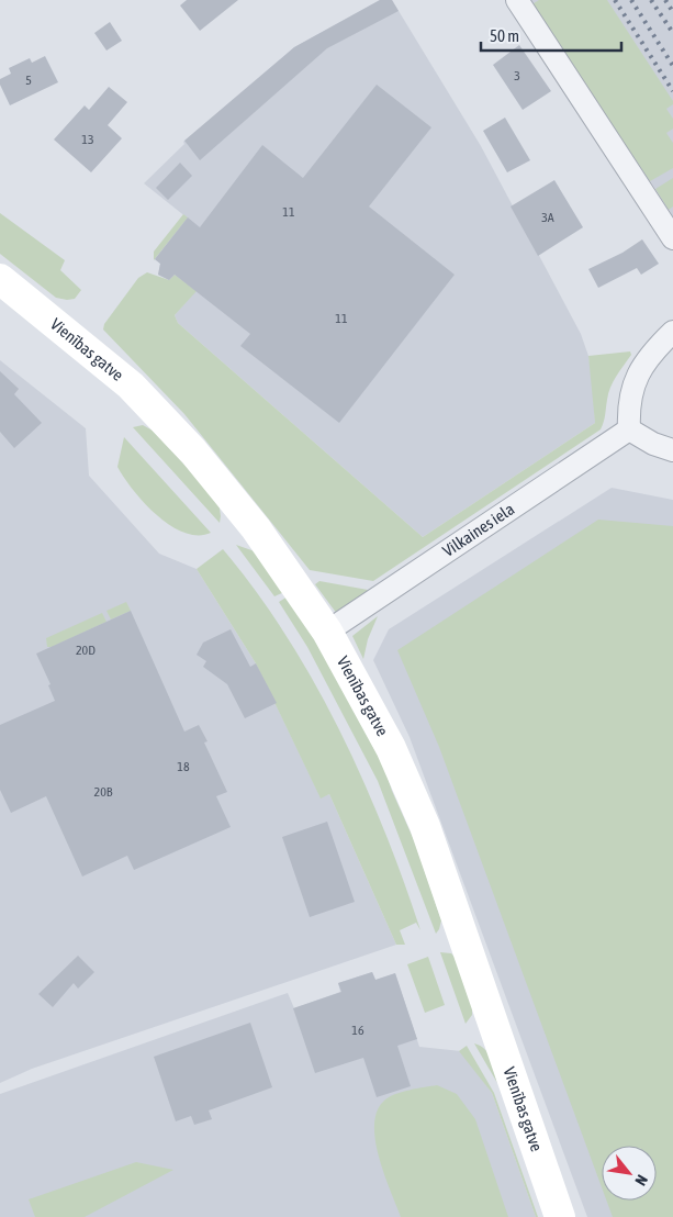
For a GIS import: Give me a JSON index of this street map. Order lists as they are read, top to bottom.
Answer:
{
  "streets": {
    "main road": ["Vienības gatve"],
    "street": ["Vilkaines iela"]
  },
  "crossings": [
    ["Vienības gatve", "Vilkaines iela"]
  ],
  "house_numbers": [
    "3",
    "5",
    "13",
    "11",
    "3A",
    "11",
    "20D",
    "18",
    "20B",
    "16"
  ],
  "scale_bar": "50 m",
  "north": "bottom right"
}
